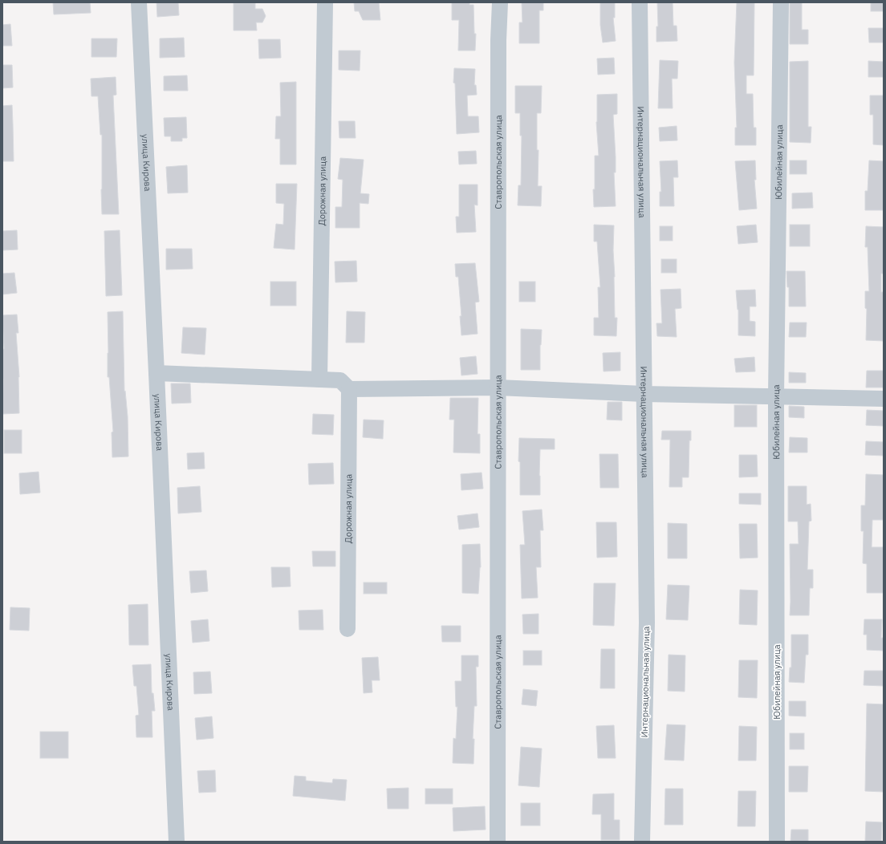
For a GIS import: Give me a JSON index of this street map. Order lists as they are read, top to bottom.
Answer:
{
  "streets": {
    "street": [
      "улица Кирова",
      "Ставропольская улица",
      "Интернациональная улица",
      "Юбилейная улица",
      "Дорожная улица"
    ]
  }
}
